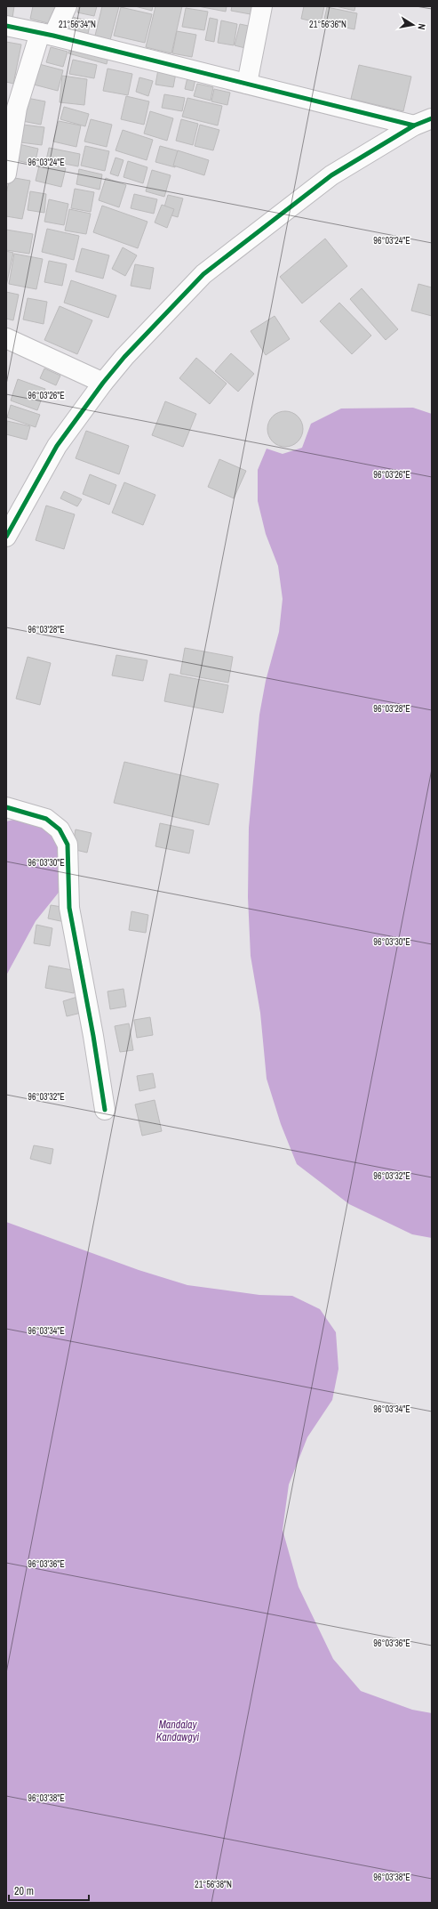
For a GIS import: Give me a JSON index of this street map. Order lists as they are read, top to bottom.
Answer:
{
  "water": ["Mandalay Kandawgyi"],
  "scale_bar": "20 m",
  "north": "right",
  "coordinates": [
    "21°56'34\"N",
    "21°56'36\"N",
    "96°03'24\"E",
    "96°03'26\"E",
    "96°03'28\"E",
    "96°03'30\"E",
    "96°03'32\"E",
    "96°03'34\"E",
    "96°03'36\"E",
    "96°03'38\"E",
    "21°56'38\"N"
  ]
}
